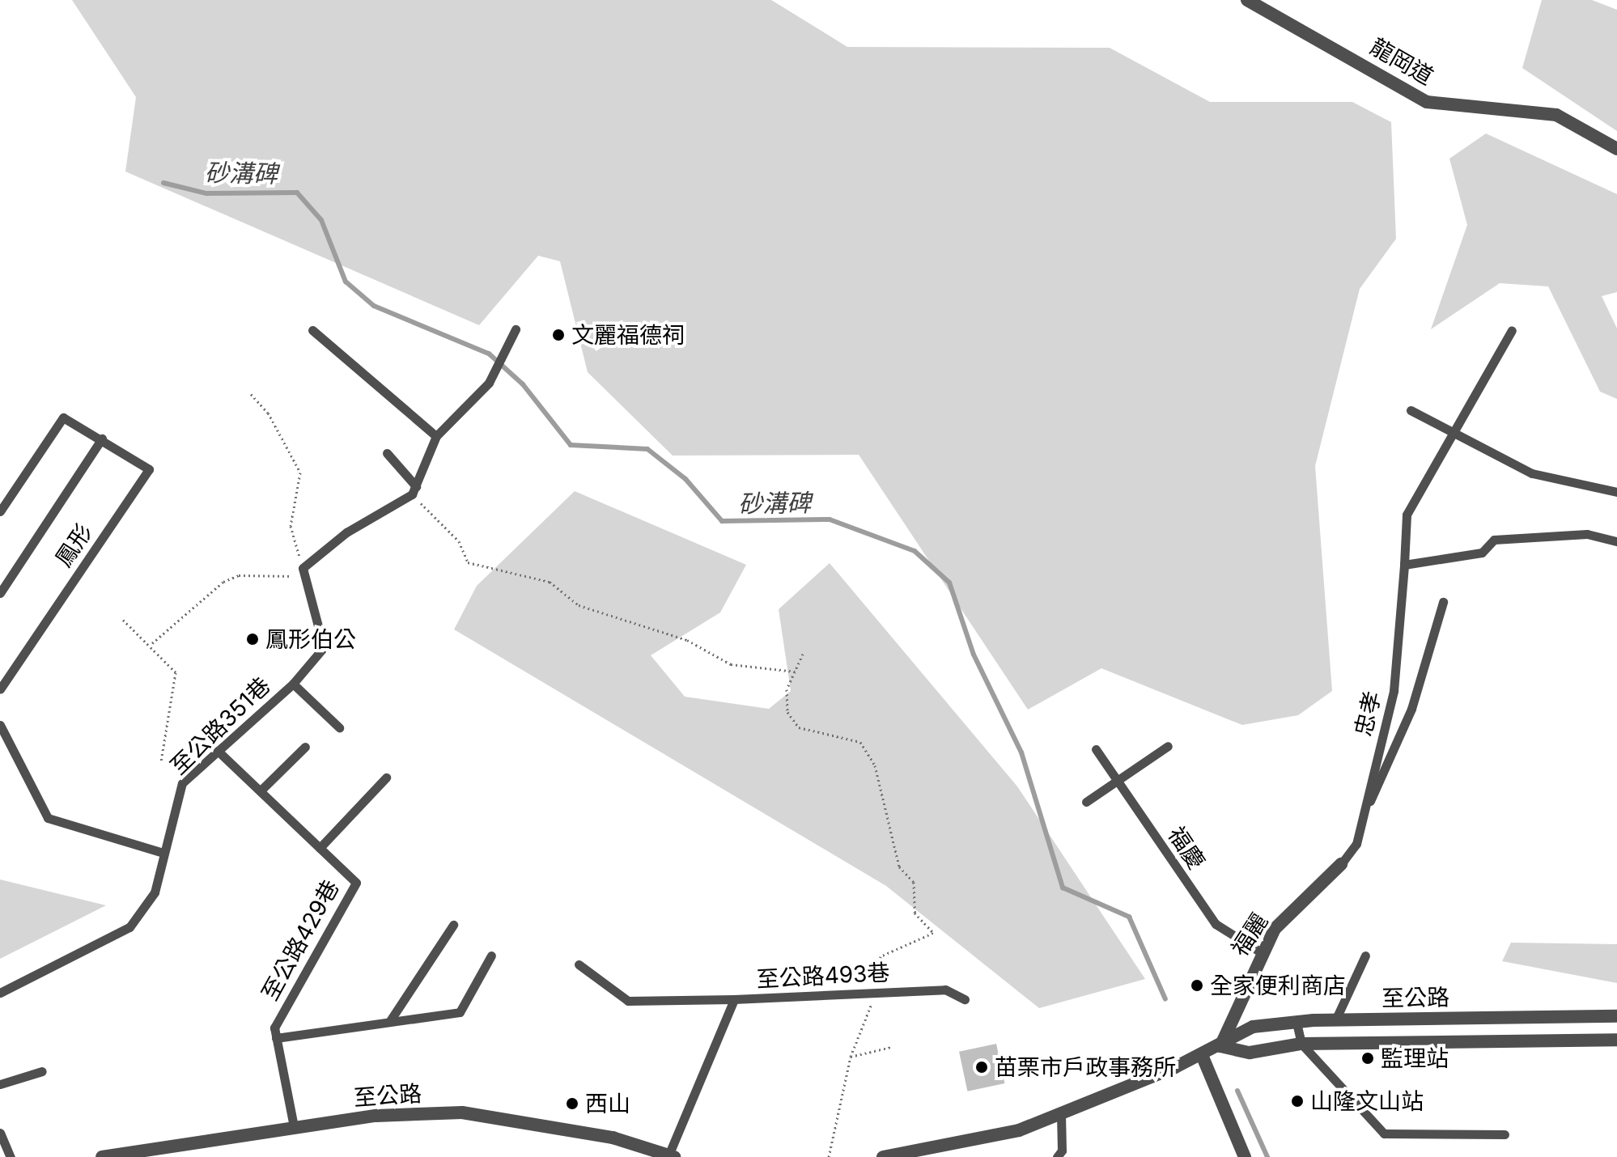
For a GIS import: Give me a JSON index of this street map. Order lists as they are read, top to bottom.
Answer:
{
  "streets": {
    "street": ["龍岡道", "福麗", "至公路"],
    "lane": [
      "鳳形",
      "忠孝",
      "至公路351巷",
      "福慶",
      "至公路429巷",
      "至公路493巷"
    ]
  },
  "crossings": [
    ["忠孝", "福麗"],
    ["至公路351巷", "至公路429巷"],
    ["福慶", "福麗"],
    ["福麗", "至公路"],
    ["至公路429巷", "至公路"],
    ["至公路493巷", "至公路"]
  ],
  "water": ["砂溝碑"],
  "places": [
    "文麗福德祠",
    "鳳形伯公",
    "全家便利商店",
    "監理站",
    "苗栗市戶政事務所",
    "山隆文山站",
    "西山"
  ]
}
